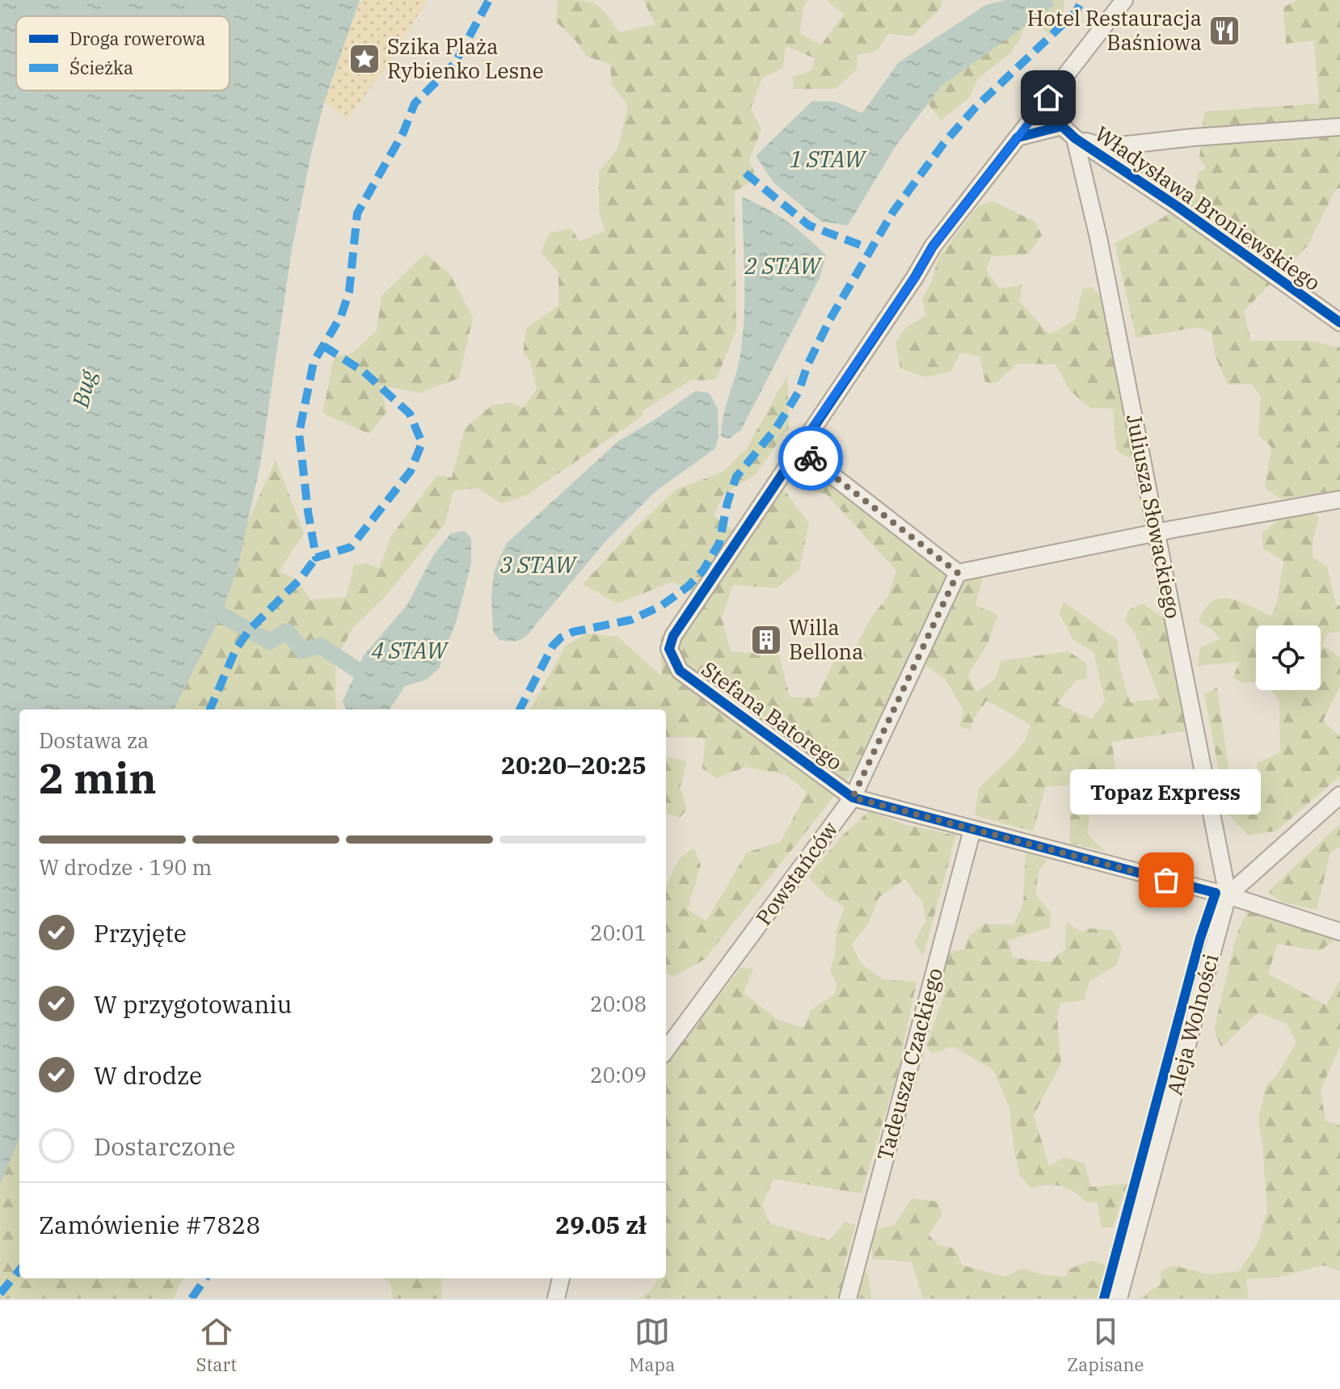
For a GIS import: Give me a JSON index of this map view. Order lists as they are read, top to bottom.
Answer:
{
  "streets": {
    "street": [
      "Władysława Broniewskiego",
      "Juliusza Słowackiego",
      "Stefana Batorego",
      "Powstańców",
      "Aleja Wolności",
      "Tadeusza Czackiego"
    ]
  },
  "crossings": [
    ["Władysława Broniewskiego", "Juliusza Słowackiego"],
    ["Juliusza Słowackiego", "Stefana Batorego"],
    ["Juliusza Słowackiego", "Aleja Wolności"],
    ["Stefana Batorego", "Powstańców"],
    ["Stefana Batorego", "Aleja Wolności"],
    ["Stefana Batorego", "Tadeusza Czackiego"]
  ],
  "water": [
    "1 STAW",
    "2 STAW",
    "Bug",
    "3 STAW",
    "4 STAW"
  ],
  "places": {
    "restaurant": ["Hotel Restauracja Baśniowa"],
    "place": ["Szika Plaża Rybienko Lesne"],
    "building": ["Willa Bellona"],
    "other": ["Topaz Express"]
  },
  "legend": ["Droga rowerowa", "Ścieżka"],
  "page": {
    "heading": ["2 min", "Dostawa za", "20:20–20:25"],
    "panel": ["Zamówienie #7828", "29.05 zł"],
    "bubble": "Topaz Express",
    "bar": "W drodze · 190 m",
    "list": [
      ["Przyjęte", "20:01"],
      ["W przygotowaniu", "20:08"],
      ["W drodze", "20:09"],
      "Dostarczone"
    ],
    "tabs": ["Start", "Mapa", "Zapisane"]
  }
}
